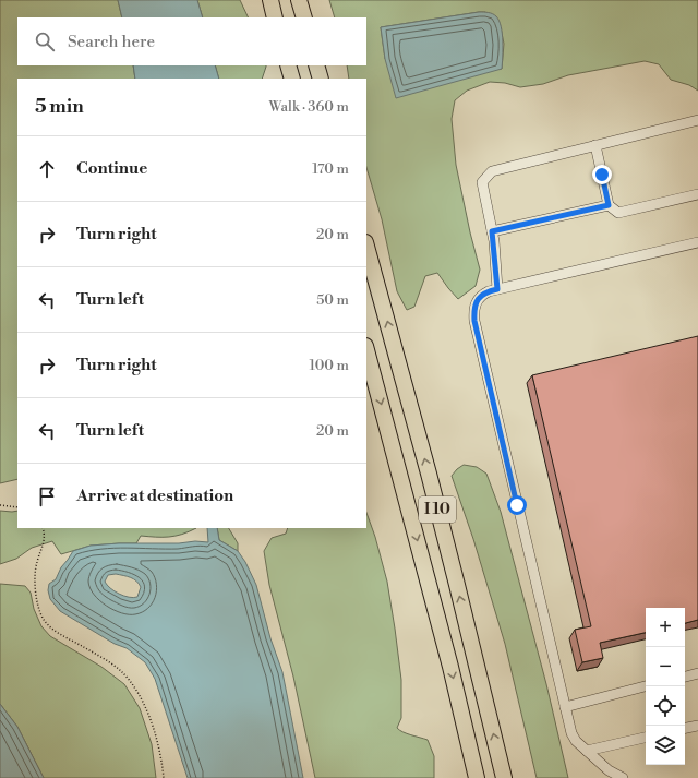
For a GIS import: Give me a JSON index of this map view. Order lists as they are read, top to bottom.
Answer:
{
  "streets": {
    "highway": ["I 10"]
  },
  "page": {
    "search": "Search here",
    "heading": ["5 min", "Walk · 360 m"],
    "list": [
      ["Continue", "170 m"],
      ["Turn right", "20 m"],
      ["Turn left", "50 m"],
      ["Turn right", "100 m"],
      ["Turn left", "20 m"],
      "Arrive at destination"
    ],
    "map_buttons": ["+", "−"]
  }
}
